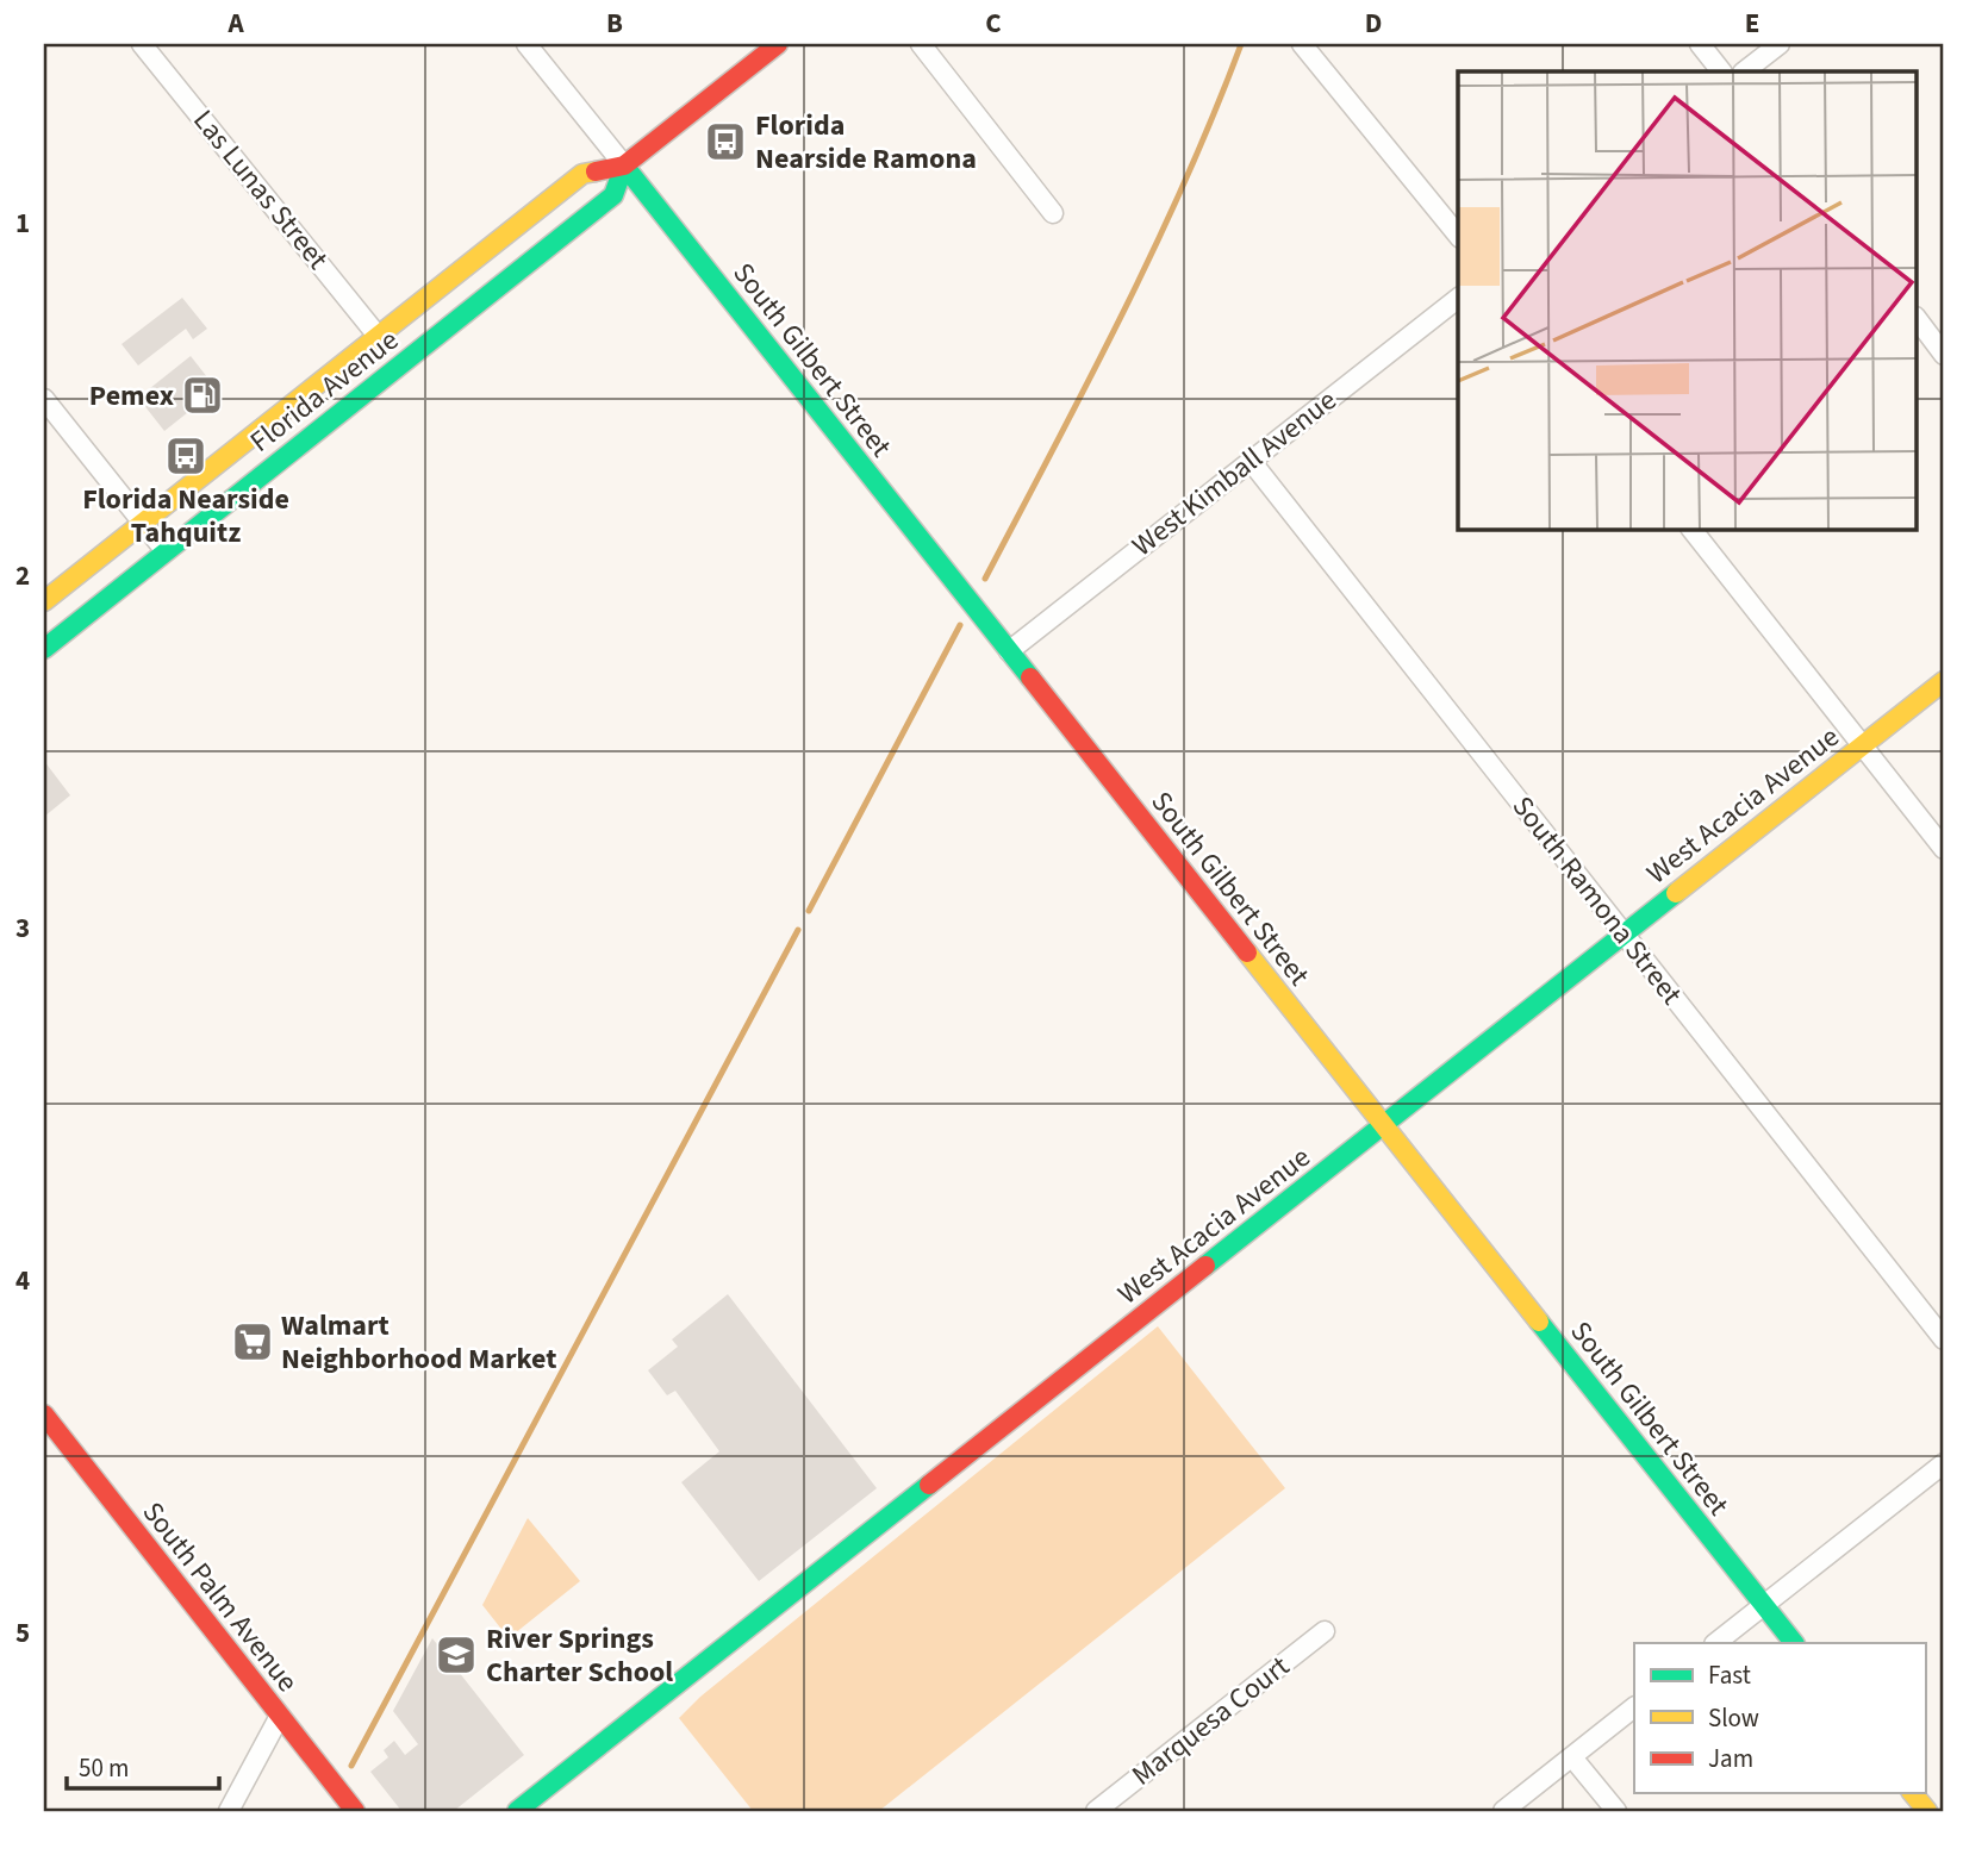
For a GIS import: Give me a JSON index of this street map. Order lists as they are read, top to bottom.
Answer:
{
  "streets": {
    "street": [
      "Las Lunas Street",
      "South Gilbert Street",
      "Florida Avenue",
      "West Kimball Avenue",
      "West Acacia Avenue",
      "South Ramona Street",
      "South Palm Avenue",
      "Marquesa Court"
    ]
  },
  "crossings": [
    ["Las Lunas Street", "Florida Avenue"],
    ["South Gilbert Street", "Florida Avenue"],
    ["South Gilbert Street", "West Kimball Avenue"],
    ["South Gilbert Street", "West Acacia Avenue"],
    ["West Kimball Avenue", "South Ramona Street"],
    ["West Acacia Avenue", "South Ramona Street"]
  ],
  "places": {
    "bus stop": ["Florida Nearside Ramona", "Florida Nearside Tahquitz"],
    "fuel station": ["Pemex"],
    "supermarket": ["Walmart Neighborhood Market"],
    "school or university": ["River Springs Charter School"]
  },
  "legend": ["Fast", "Slow", "Jam"],
  "scale_bar": "50 m",
  "grid": {
    "columns": [
      "A",
      "B",
      "C",
      "D",
      "E"
    ],
    "rows": [
      "1",
      "2",
      "3",
      "4",
      "5"
    ]
  }
}
